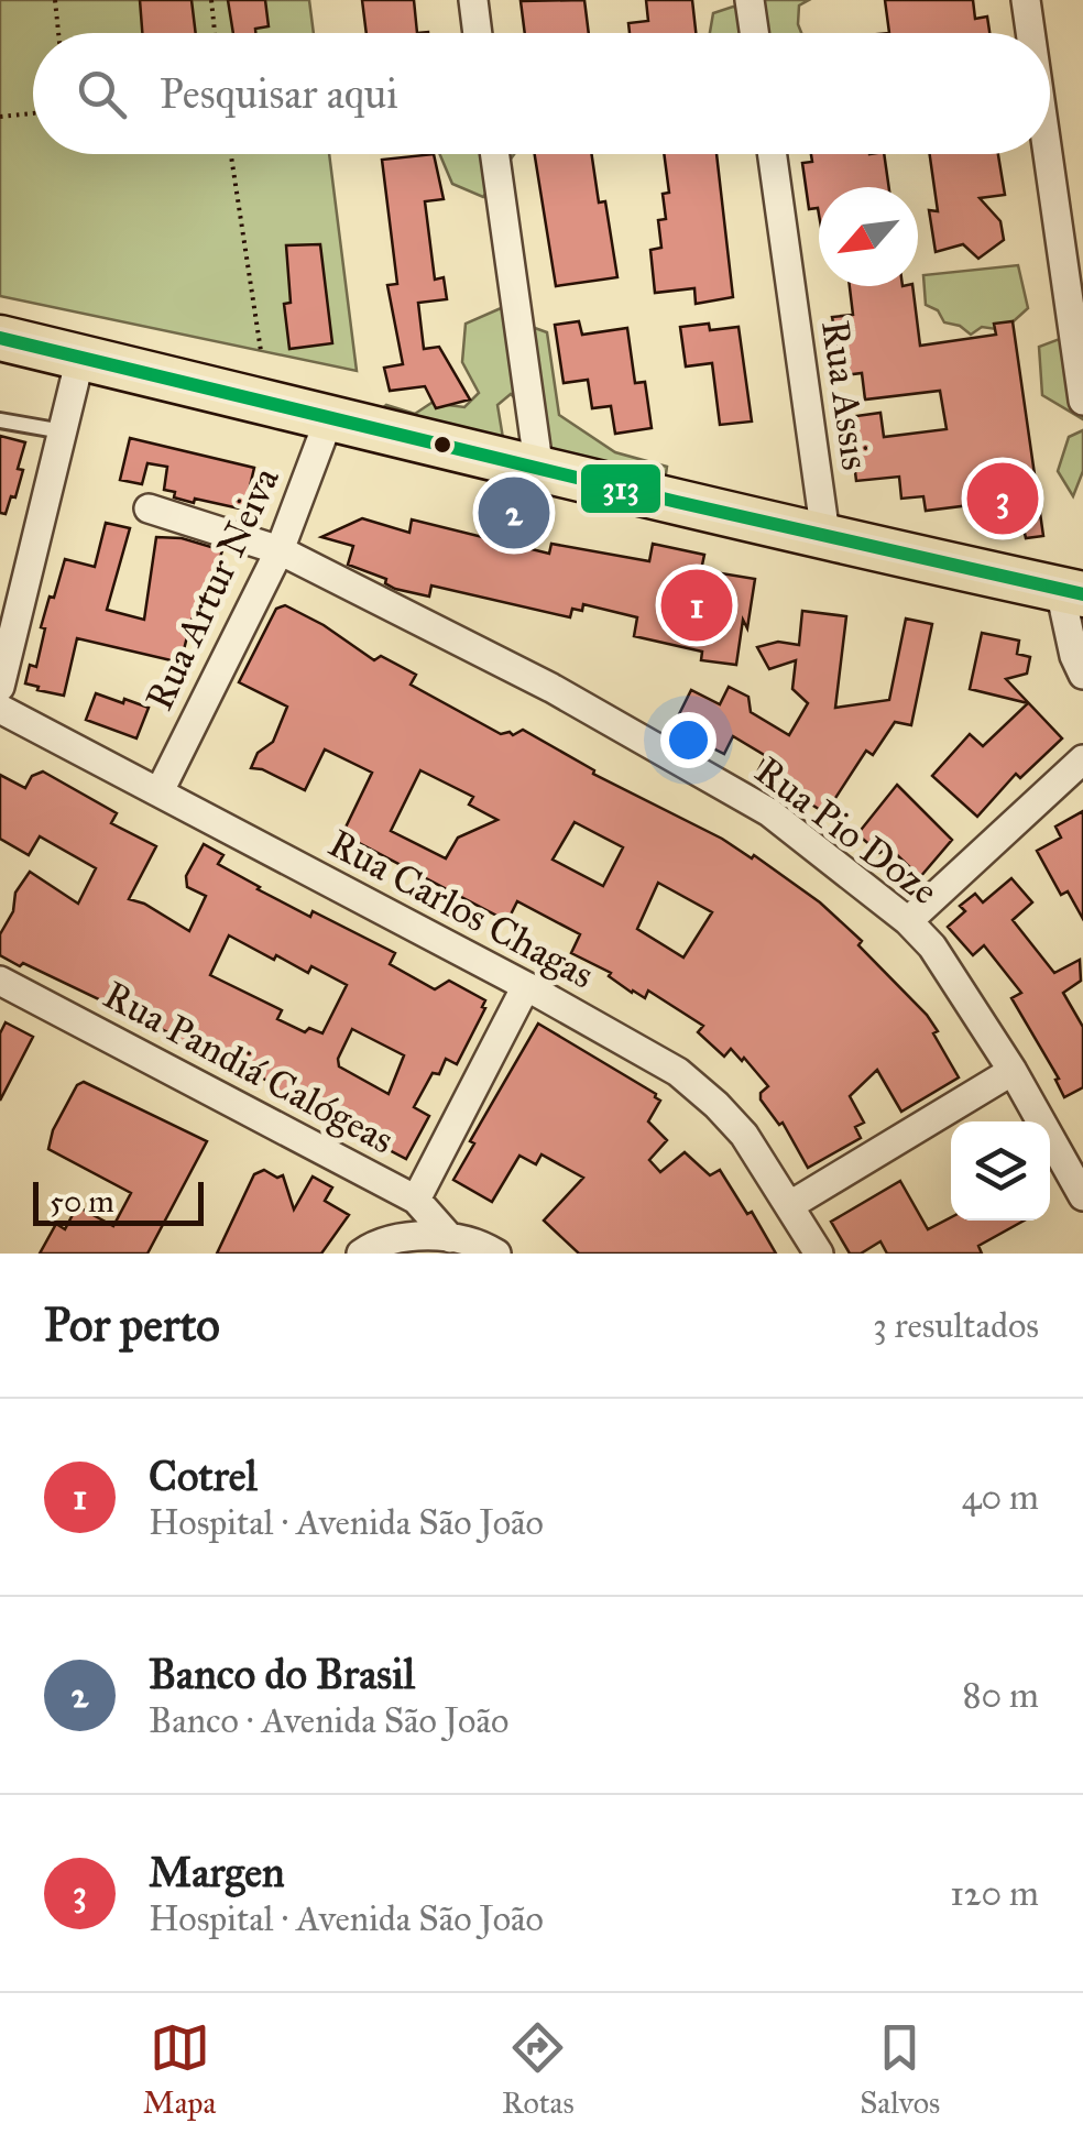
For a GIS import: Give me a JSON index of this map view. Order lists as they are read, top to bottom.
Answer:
{
  "streets": {
    "street": [
      "Rua Assis",
      "Rua Artur Neiva",
      "Rua Pio Doze",
      "Rua Carlos Chagas",
      "Rua Pandiá Calógeas"
    ]
  },
  "crossings": [
    ["Rua Artur Neiva", "Rua Pio Doze"],
    ["Rua Artur Neiva", "Rua Carlos Chagas"]
  ],
  "lines": ["transit line 313"],
  "scale_bar": "50 m",
  "north": "bottom left",
  "page": {
    "search": "Pesquisar aqui",
    "pins": ["3", "2", "1"],
    "scale": "50 m",
    "heading": ["Por perto", "3 resultados"],
    "list": [
      {
        "mark": "1",
        "name": "Cotrel",
        "note": "Hospital · Avenida São João",
        "value": "40 m"
      },
      {
        "mark": "2",
        "name": "Banco do Brasil",
        "note": "Banco · Avenida São João",
        "value": "80 m"
      },
      {
        "mark": "3",
        "name": "Margen",
        "note": "Hospital · Avenida São João",
        "value": "120 m"
      }
    ],
    "nav": ["Mapa", "Rotas", "Salvos"]
  }
}
